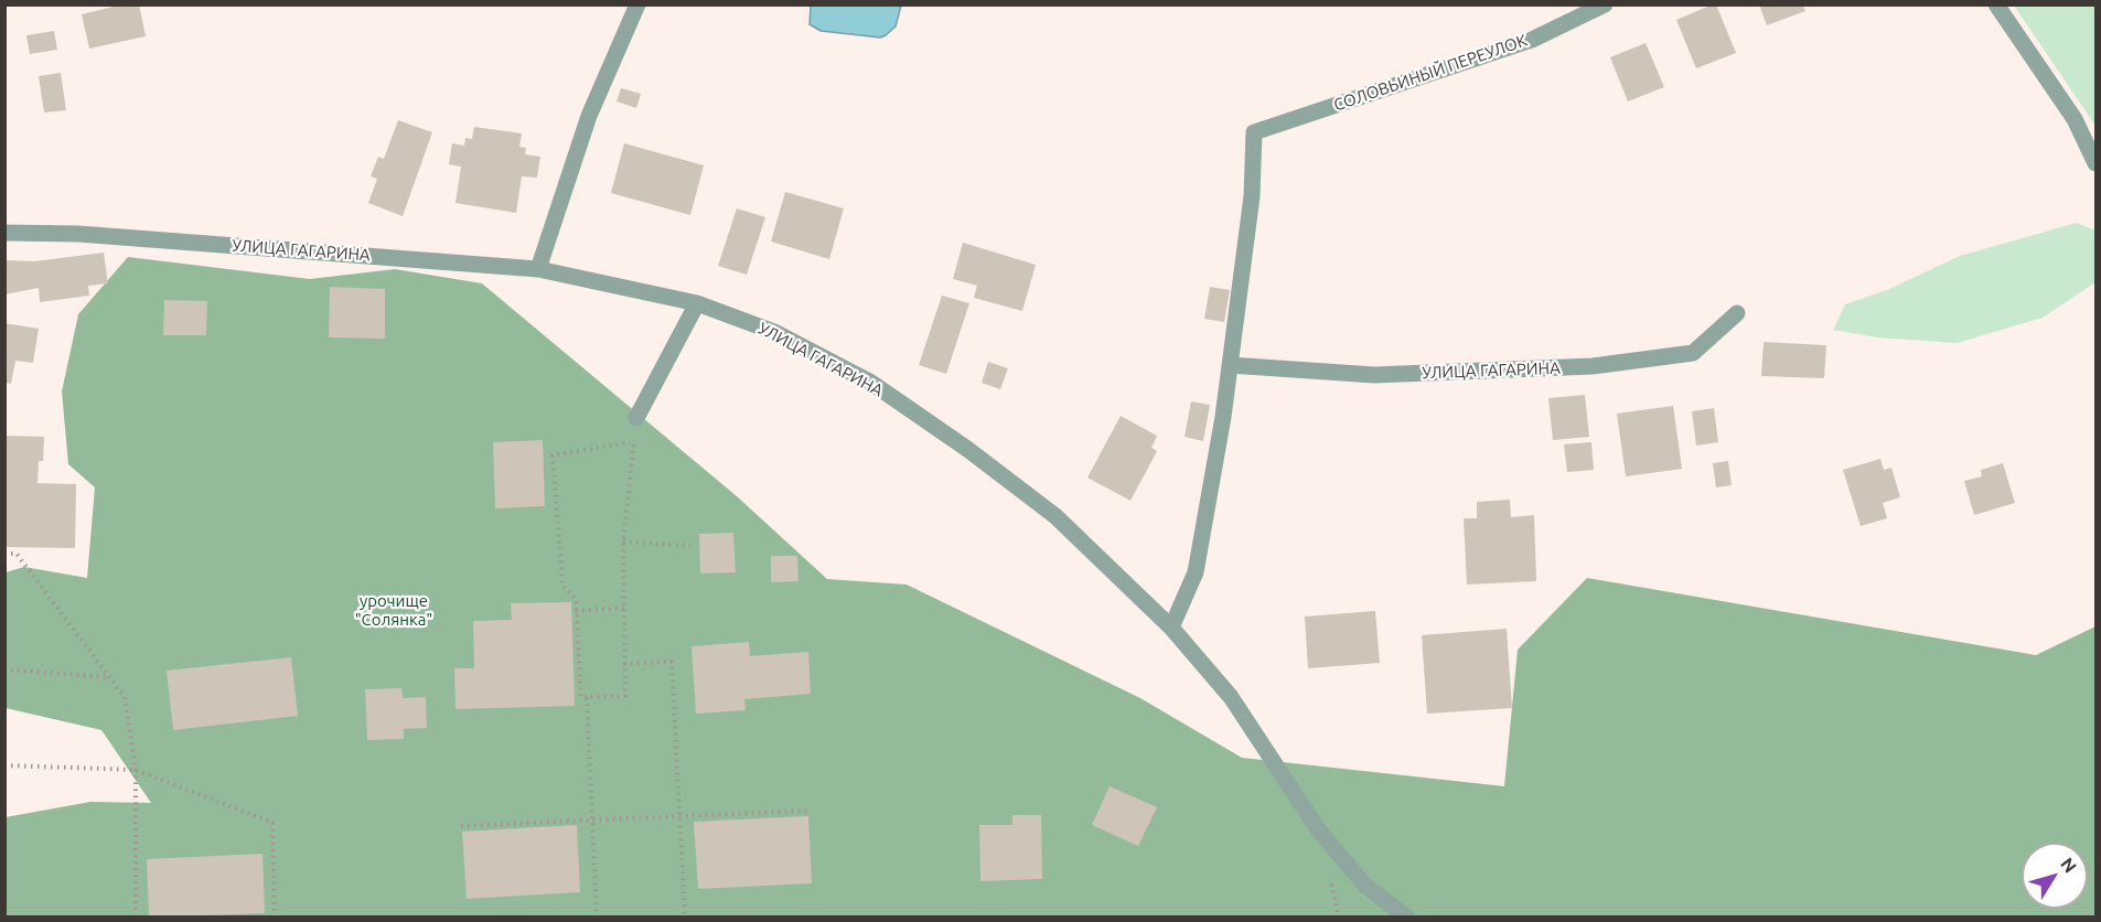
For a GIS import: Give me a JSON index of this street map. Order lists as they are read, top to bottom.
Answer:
{
  "streets": {
    "street": ["СОЛОВЬИНЫЙ ПЕРЕУЛОК", "УЛИЦА ГАГАРИНА"]
  },
  "crossings": [
    ["СОЛОВЬИНЫЙ ПЕРЕУЛОК", "УЛИЦА ГАГАРИНА"]
  ],
  "parks": ["урочище \"Солянка\""],
  "north": "top right"
}
